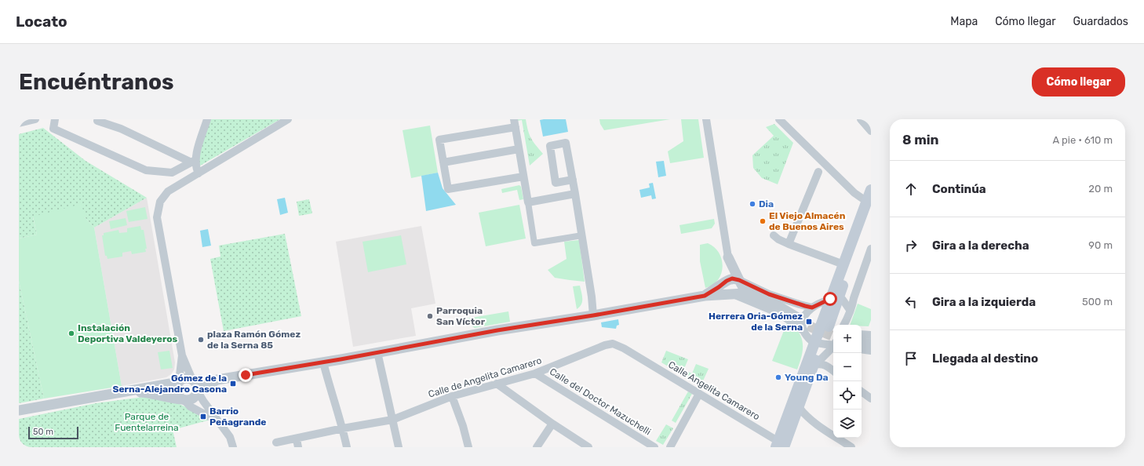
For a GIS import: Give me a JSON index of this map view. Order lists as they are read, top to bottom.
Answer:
{
  "streets": {
    "street": ["Calle de Angelita Camarero", "Calle Angelita Camarero", "Calle del Doctor Mazuchelli"]
  },
  "crossings": [
    ["Calle de Angelita Camarero", "Calle Angelita Camarero"],
    ["Calle de Angelita Camarero", "Calle del Doctor Mazuchelli"]
  ],
  "parks": ["Parque de Fuentelarreina"],
  "places": {
    "other": [
      "Dia",
      "El Viejo Almacén de Buenos Aires",
      "Parroquia San Víctor",
      "Instalación Deportiva Valdeyeros",
      "plaza Ramón Gómez de la Serna 85",
      "Young Da"
    ],
    "transit": ["Herrera Oria-Gómez de la Serna", "Gómez de la Serna-Alejandro Casona", "Barrio Peñagrande"]
  },
  "scale_bar": "50 m",
  "page": {
    "header": "Locato",
    "nav": ["Mapa", "Cómo llegar", "Guardados"],
    "buttons": "Cómo llegar",
    "title": "Encuéntranos",
    "heading": ["8 min", "A pie · 610 m"],
    "list": [
      ["Continúa", "20 m"],
      ["Gira a la derecha", "90 m"],
      ["Gira a la izquierda", "500 m"],
      "Llegada al destino"
    ],
    "map_buttons": ["+", "−"],
    "scale": "50 m"
  }
}
